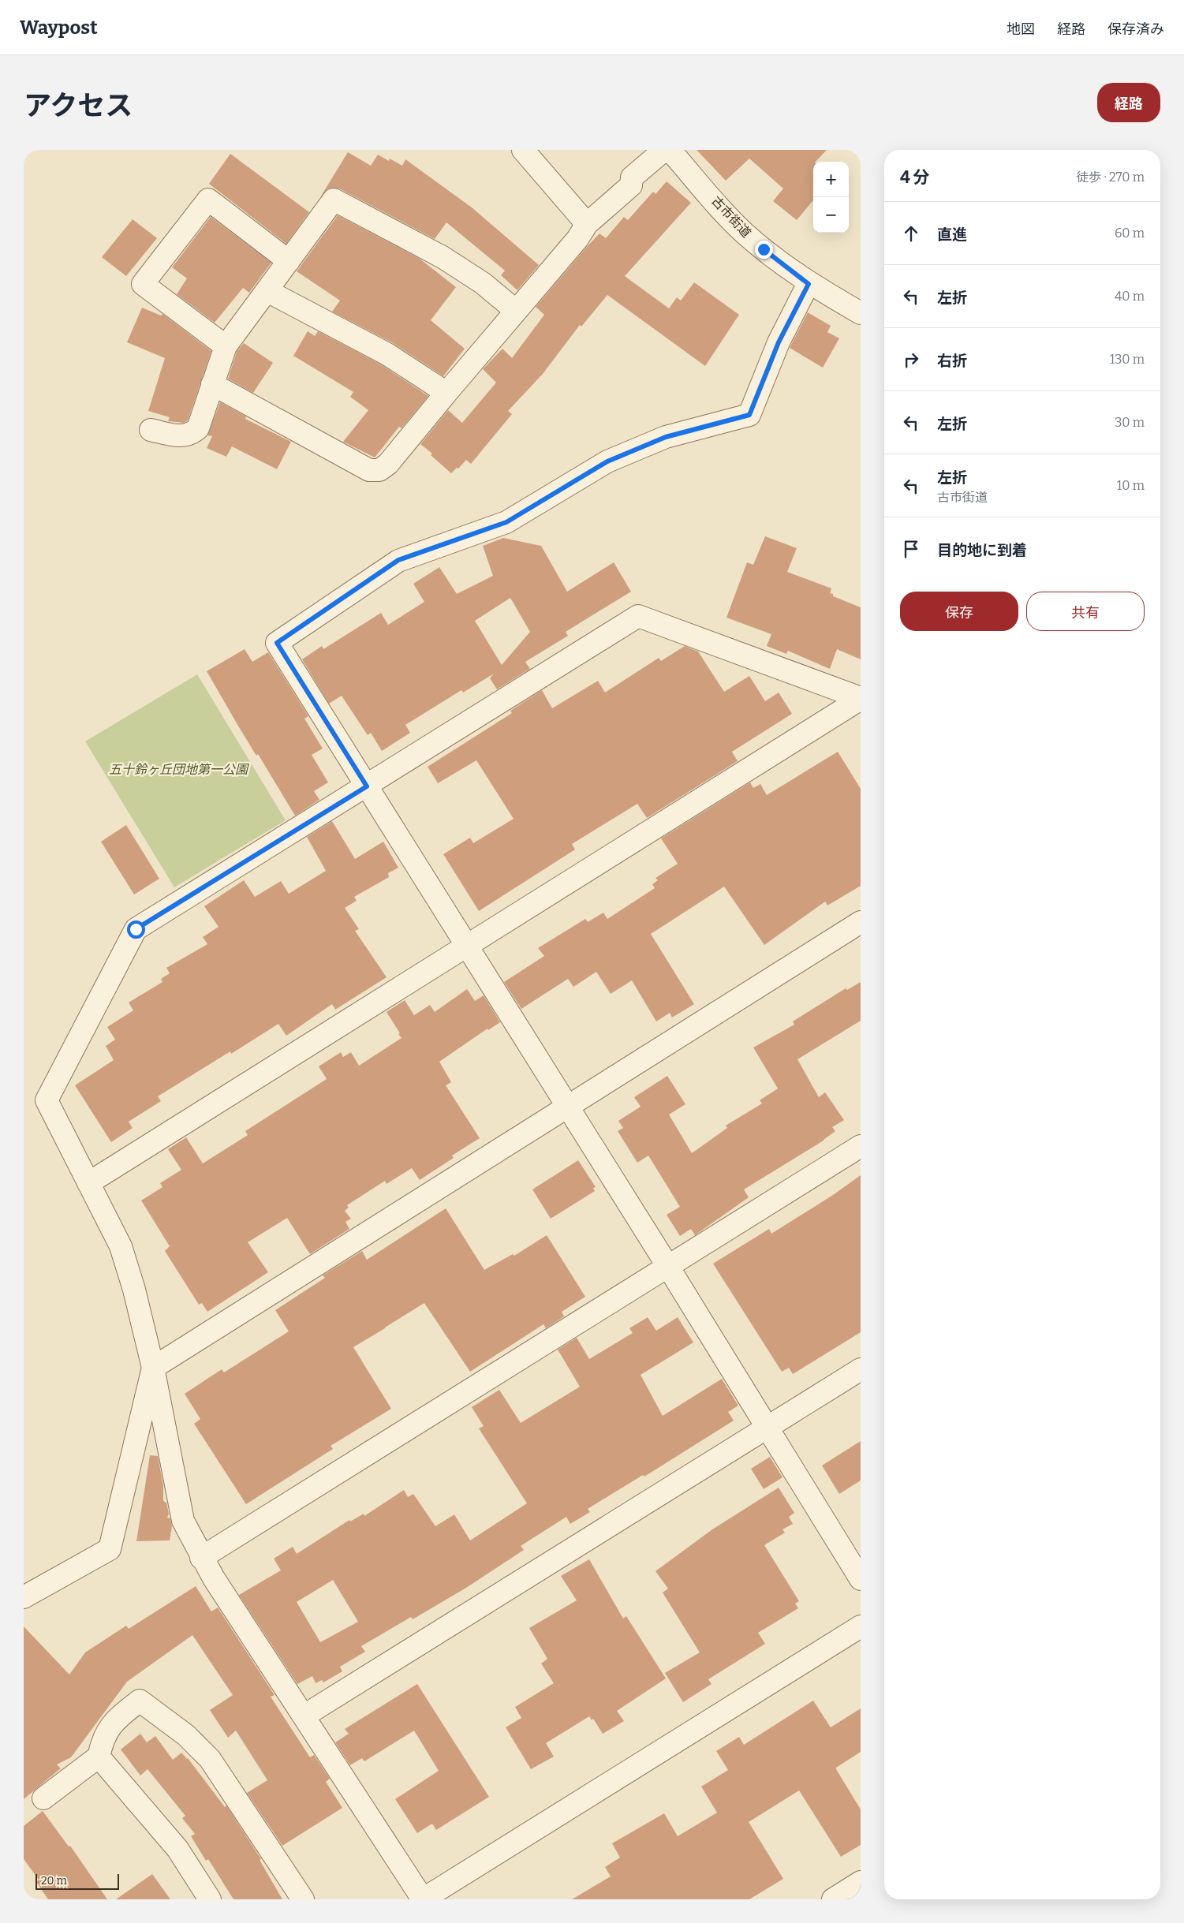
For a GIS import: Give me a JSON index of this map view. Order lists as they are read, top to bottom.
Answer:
{
  "streets": {
    "street": ["古市街道"]
  },
  "parks": ["五十鈴ヶ丘団地第一公園"],
  "scale_bar": "20 m",
  "page": {
    "header": "Waypost",
    "nav": ["地図", "経路", "保存済み"],
    "title": "アクセス",
    "buttons": [
      "経路",
      ["保存", "共有"]
    ],
    "heading": ["4 分", "徒歩 · 270 m"],
    "map_buttons": ["+", "−"],
    "list": [
      ["直進", "60 m"],
      ["左折", "40 m"],
      ["右折", "130 m"],
      ["左折", "30 m"],
      ["左折", "古市街道", "10 m"],
      "目的地に到着"
    ],
    "scale": "20 m"
  }
}
